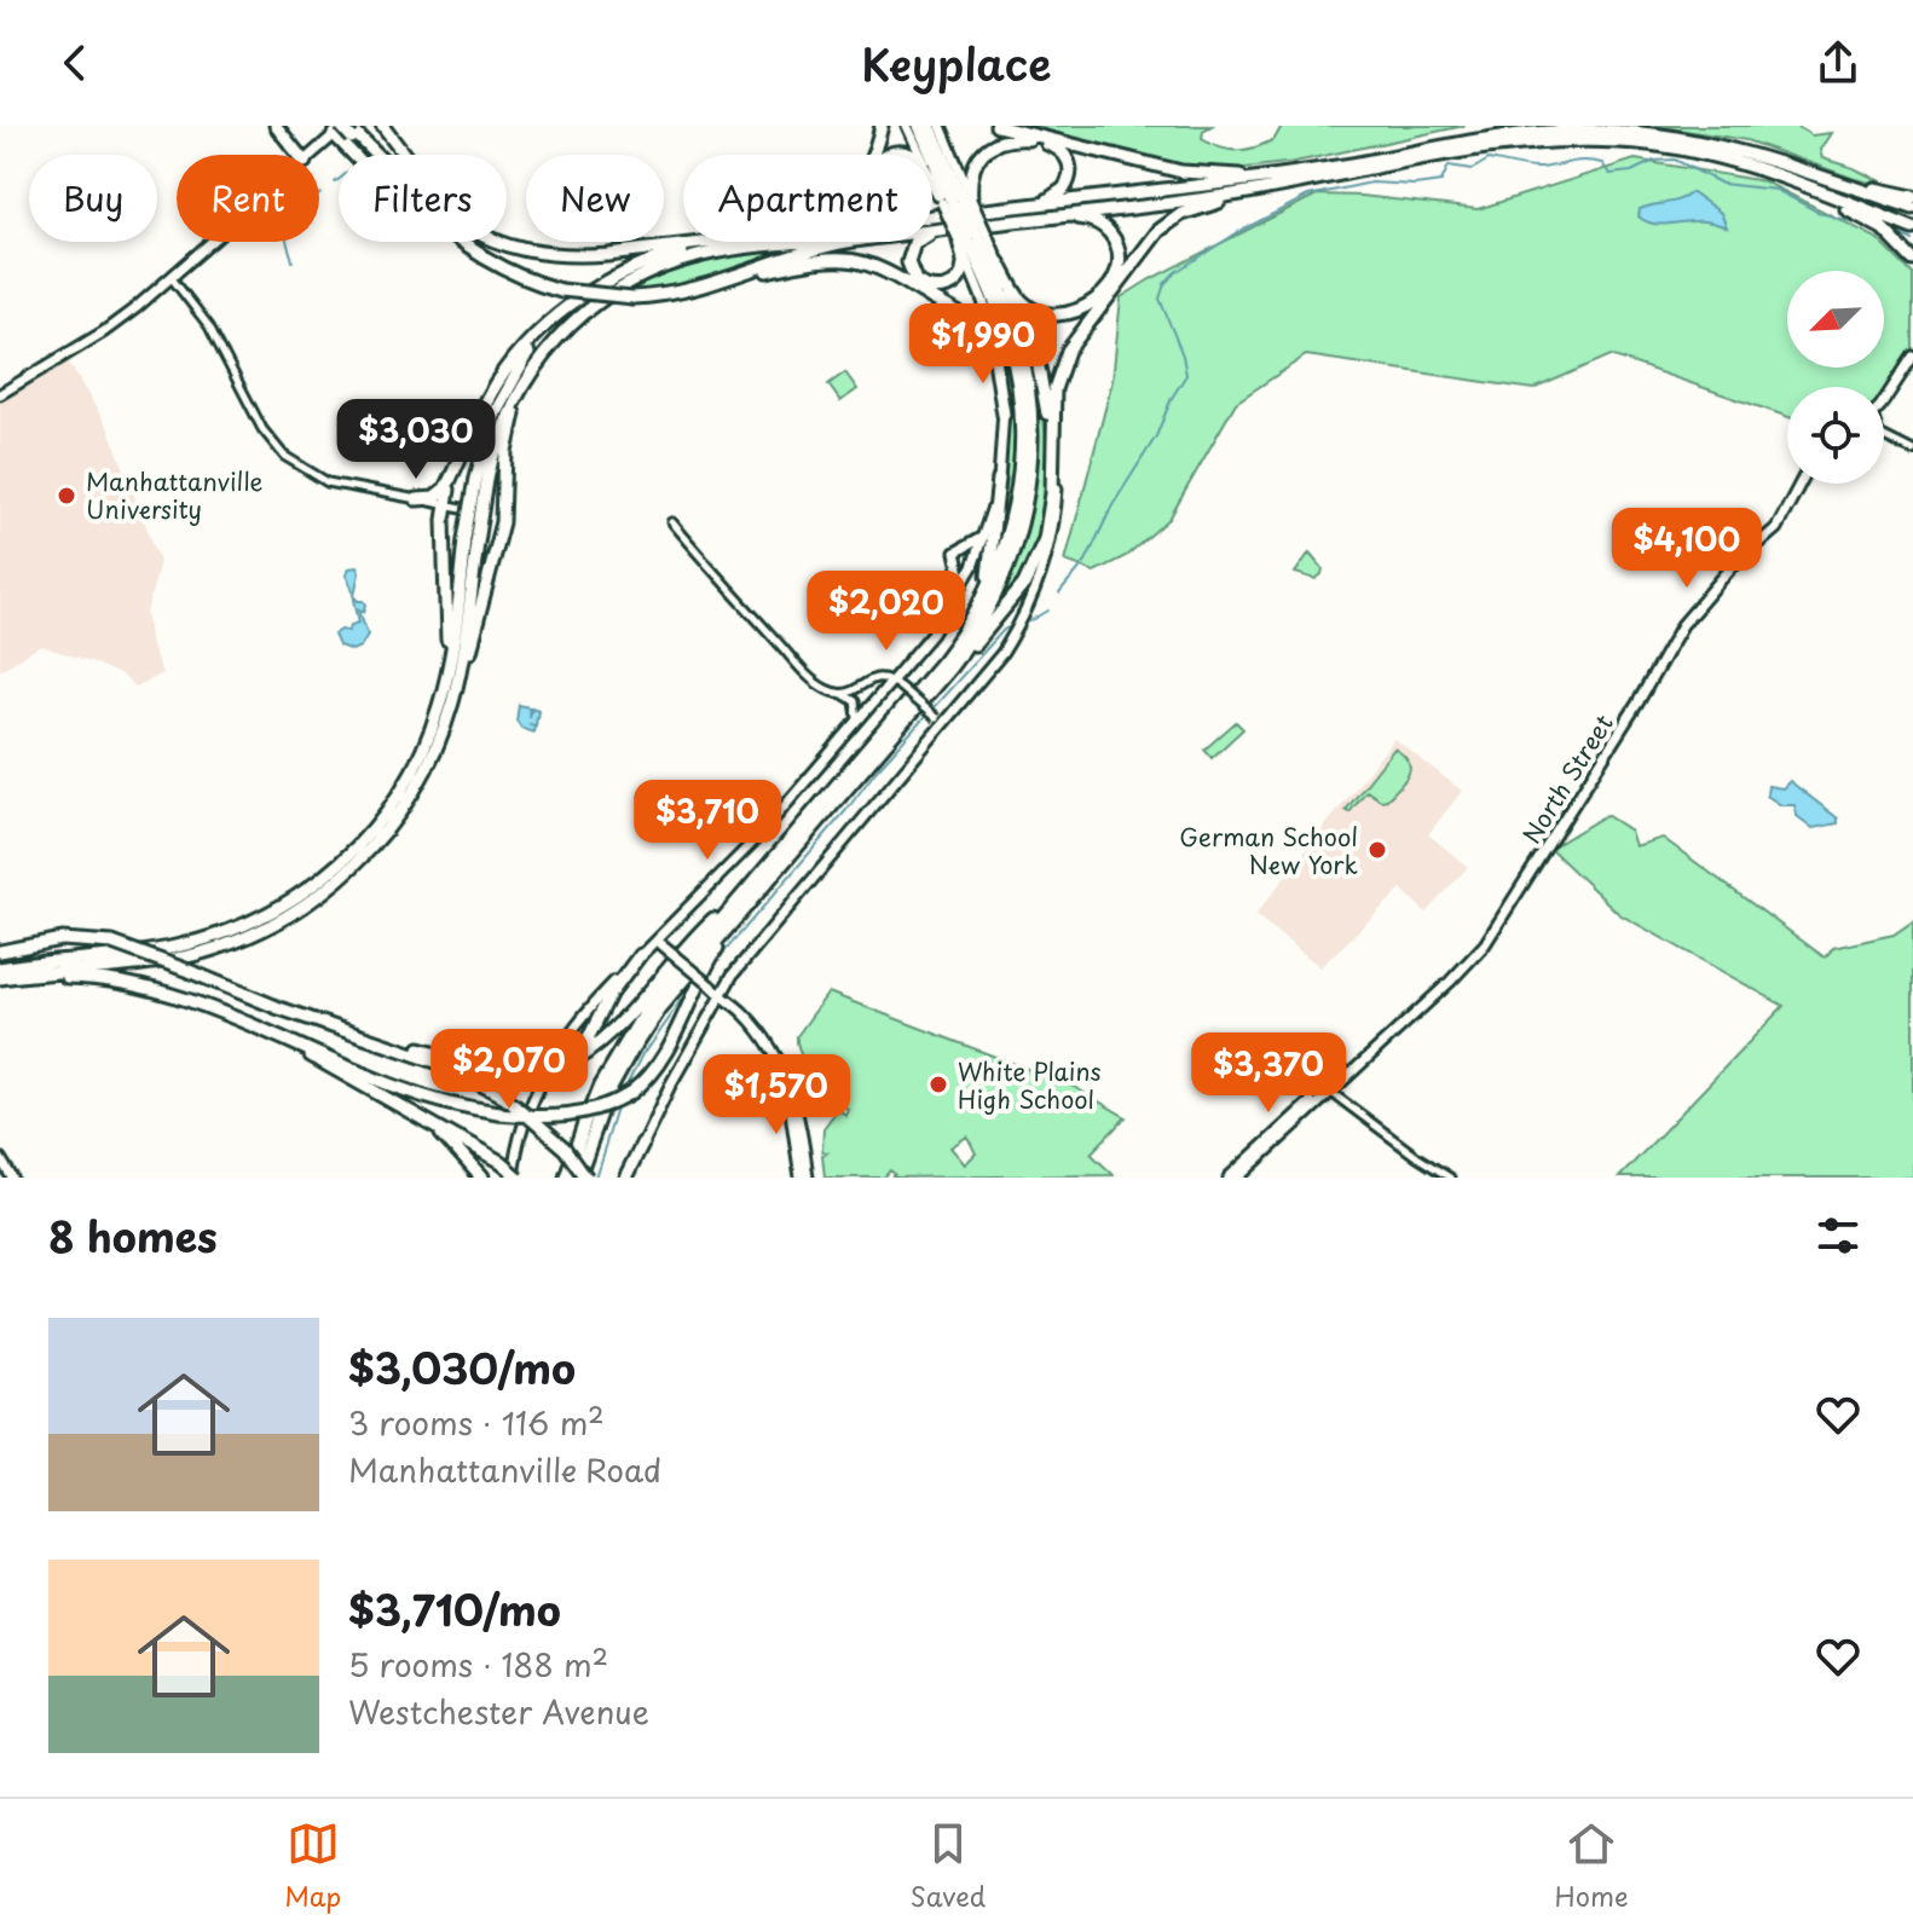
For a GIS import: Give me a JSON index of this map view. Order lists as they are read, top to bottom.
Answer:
{
  "streets": {
    "main road": ["North Street"]
  },
  "places": ["Manhattanville University", "German School New York", "White Plains High School"],
  "north": "bottom left",
  "page": {
    "header": "Keyplace",
    "chip": [
      "Buy",
      "Rent",
      "Filters",
      "New",
      "Apartment"
    ],
    "price": [
      "$1,990",
      "$3,030",
      "$4,100",
      "$2,020",
      "$3,710",
      "$2,070",
      "$3,370",
      "$1,570"
    ],
    "heading": "8 homes",
    "list": [
      {
        "name": "$3,030/mo",
        "note": "3 rooms · 116 m² · Manhattanville Road"
      },
      {
        "name": "$3,710/mo",
        "note": "5 rooms · 188 m² · Westchester Avenue"
      }
    ],
    "tabs": ["Map", "Saved", "Home"]
  }
}
